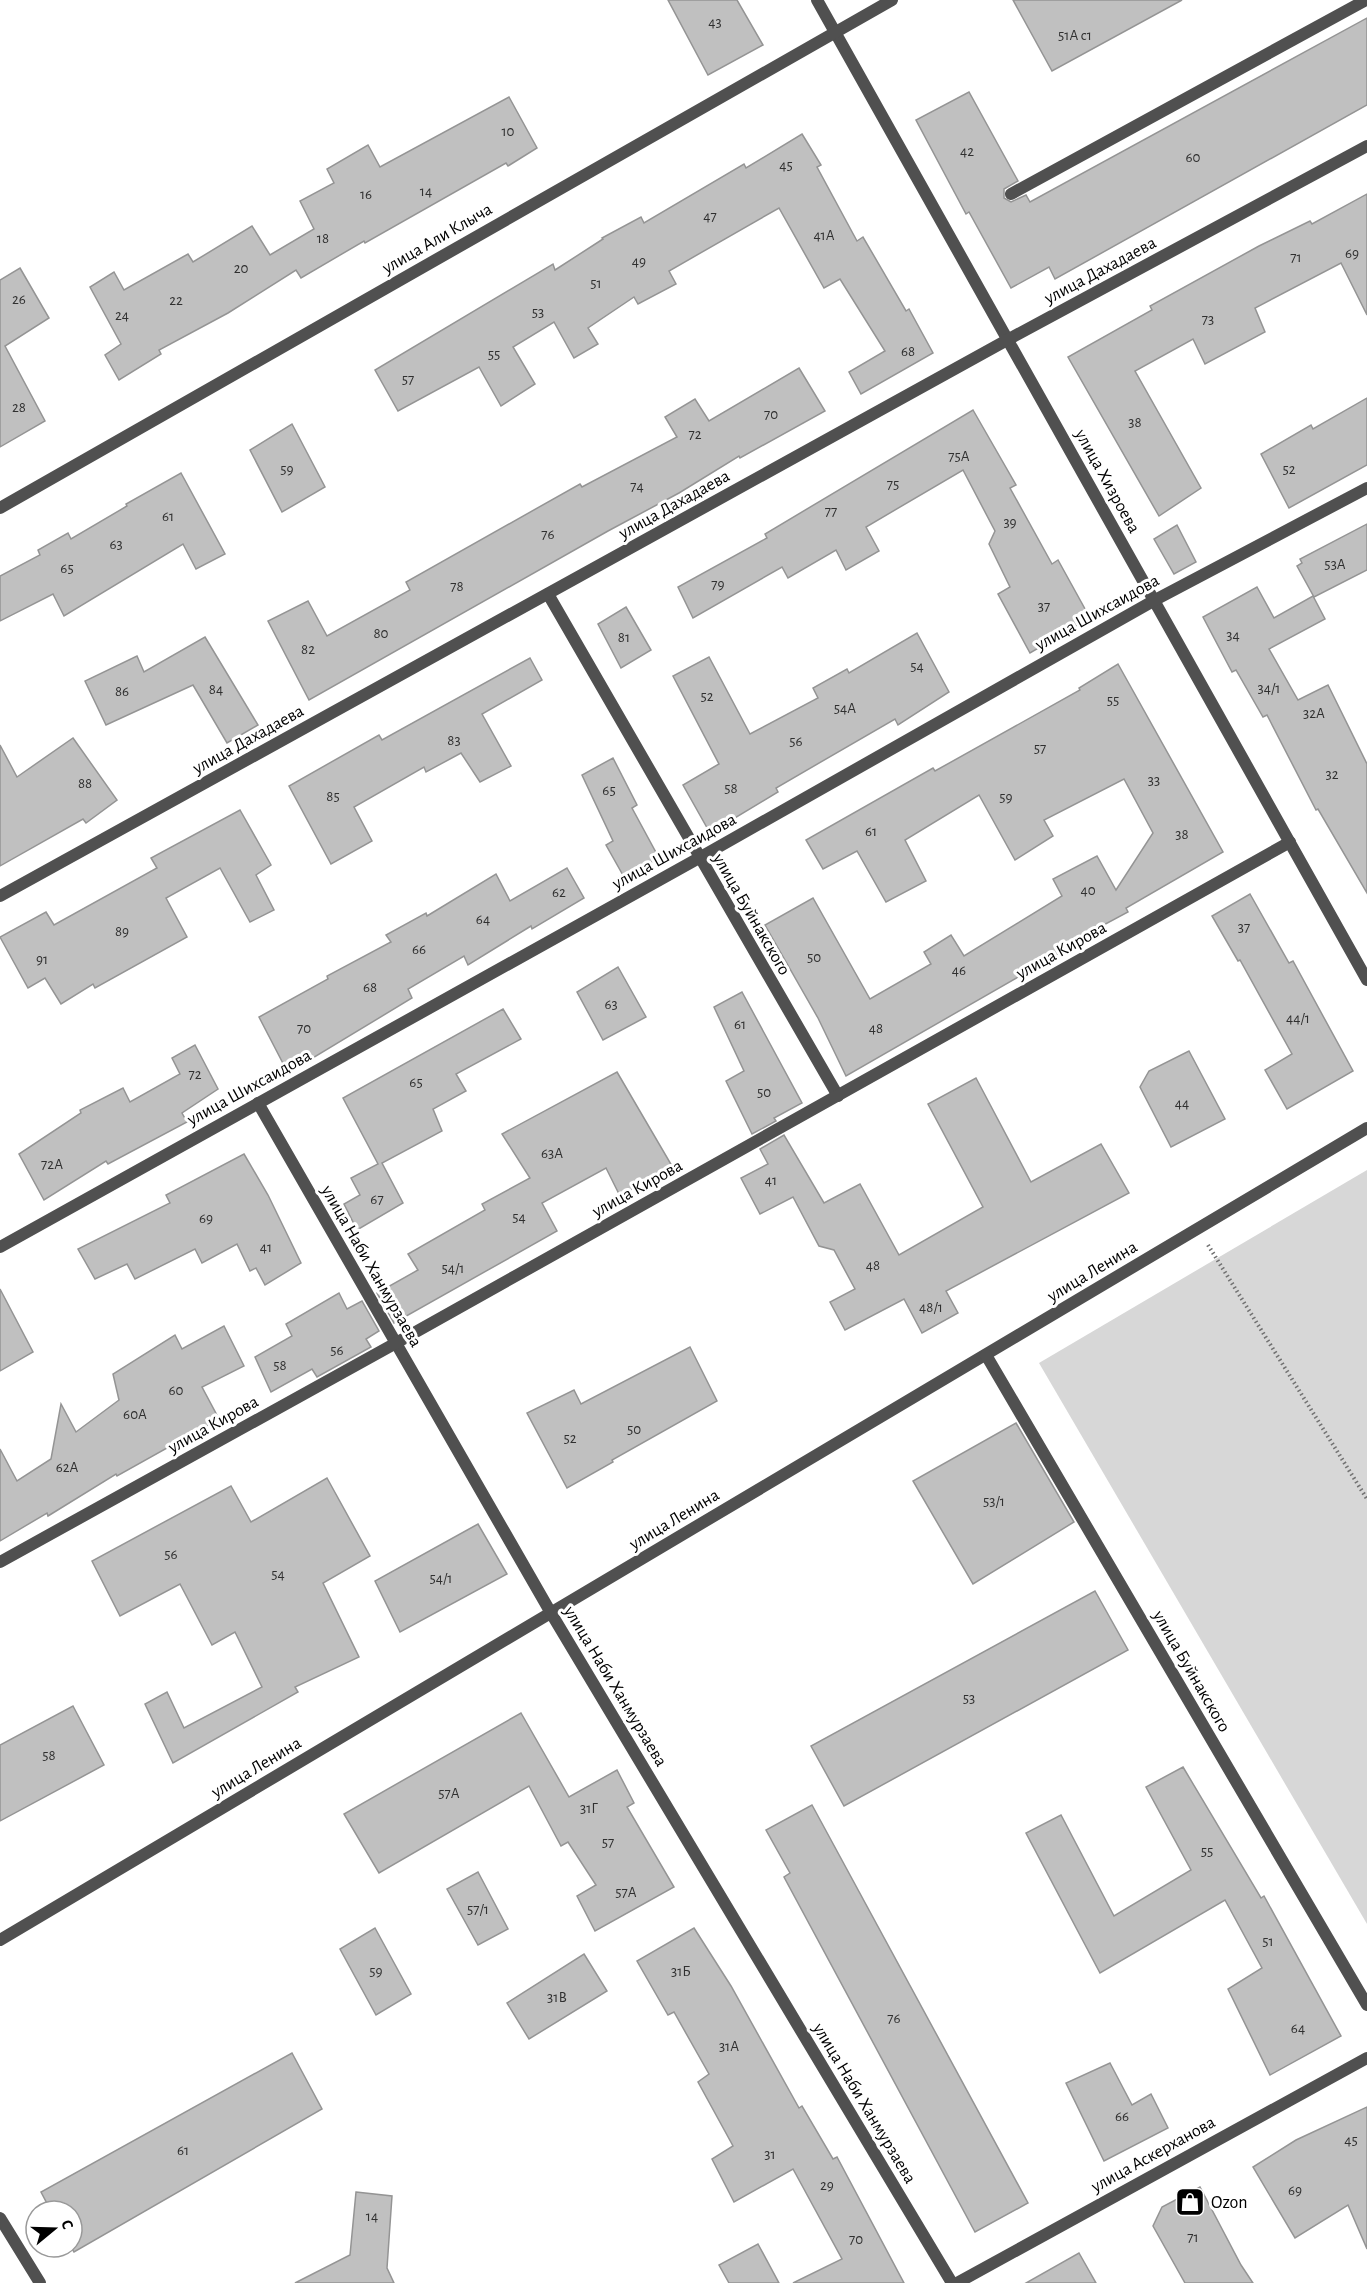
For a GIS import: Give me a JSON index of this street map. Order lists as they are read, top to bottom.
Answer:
{
  "streets": {
    "street": [
      "улица Али Клыча",
      "улица Дахадаева",
      "улица Хизроева",
      "улица Шихсаидова",
      "улица Буйнакского",
      "улица Кирова",
      "улица Наби Ханмурзаева",
      "улица Ленина",
      "улица Аскерханова"
    ]
  },
  "crossings": [
    ["улица Али Клыча", "улица Хизроева"],
    ["улица Дахадаева", "улица Хизроева"],
    ["улица Дахадаева", "улица Буйнакского"],
    ["улица Хизроева", "улица Шихсаидова"],
    ["улица Хизроева", "улица Кирова"],
    ["улица Шихсаидова", "улица Буйнакского"],
    ["улица Шихсаидова", "улица Наби Ханмурзаева"],
    ["улица Буйнакского", "улица Кирова"],
    ["улица Буйнакского", "улица Ленина"],
    ["улица Кирова", "улица Наби Ханмурзаева"],
    ["улица Наби Ханмурзаева", "улица Ленина"]
  ],
  "places": {
    "shop": ["Ozon"]
  },
  "house_numbers": [
    "43",
    "51А с1",
    "10",
    "42",
    "60",
    "45",
    "14",
    "16",
    "47",
    "41А",
    "18",
    "69",
    "71",
    "49",
    "20",
    "51",
    "26",
    "22",
    "53",
    "24",
    "73",
    "68",
    "55",
    "57",
    "28",
    "70",
    "38",
    "72",
    "75А",
    "59",
    "52",
    "75",
    "74",
    "77",
    "61",
    "39",
    "76",
    "63",
    "53А",
    "65",
    "79",
    "78",
    "37",
    "80",
    "34",
    "81",
    "82",
    "54",
    "34/1",
    "84",
    "86",
    "52",
    "55",
    "54А",
    "32А",
    "83",
    "56",
    "57",
    "32",
    "33",
    "88",
    "58",
    "65",
    "85",
    "59",
    "61",
    "38",
    "40",
    "62",
    "64",
    "37",
    "89",
    "66",
    "50",
    "91",
    "46",
    "68",
    "63",
    "44/1",
    "61",
    "70",
    "48",
    "72",
    "65",
    "50",
    "44",
    "63А",
    "72А",
    "41",
    "67",
    "54",
    "69",
    "41",
    "48",
    "54/1",
    "48/1",
    "56",
    "58",
    "60",
    "60А",
    "50",
    "52",
    "62А",
    "53/1",
    "56",
    "54",
    "54/1",
    "53",
    "58",
    "57А",
    "31Г",
    "57",
    "55",
    "57А",
    "57/1",
    "51",
    "59",
    "31Б",
    "31В",
    "76",
    "64",
    "31А",
    "66",
    "45",
    "61",
    "31",
    "29",
    "69",
    "14",
    "71",
    "70"
  ],
  "north": "right"
}
